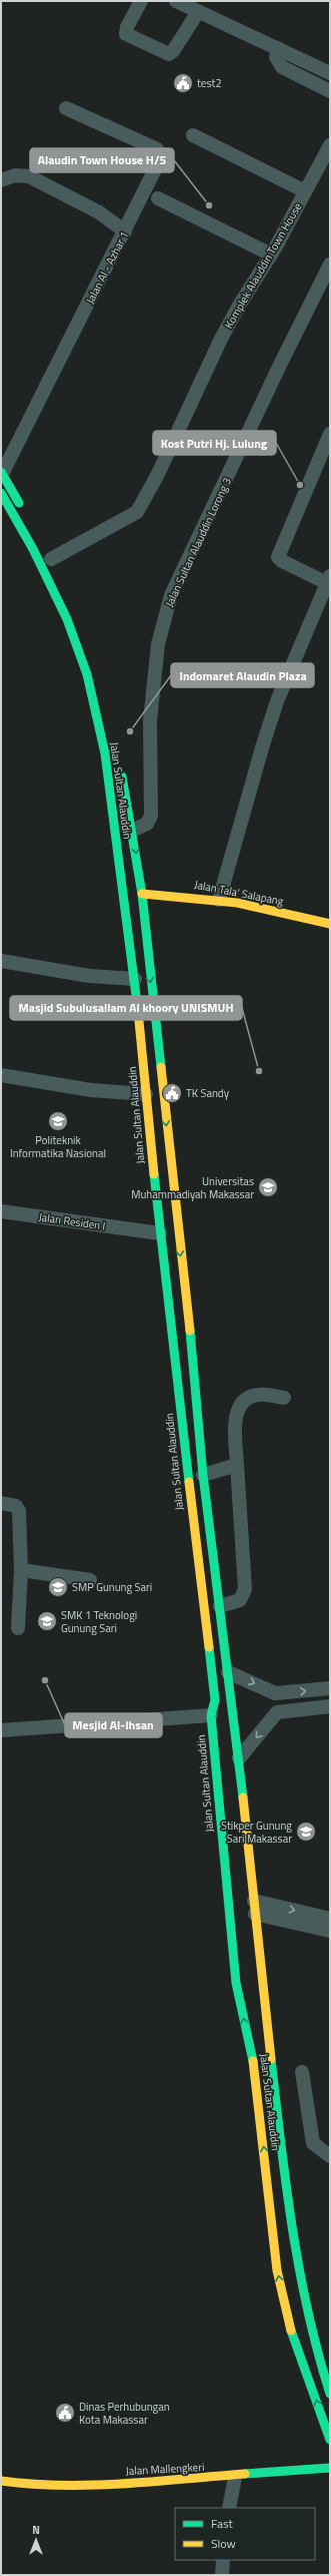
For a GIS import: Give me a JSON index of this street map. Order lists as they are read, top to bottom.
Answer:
{
  "streets": {
    "main road": ["Jalan Sultan Alauddin", "Jalan Tala' Salapang", "Jalan Mallengkeri"],
    "street": [
      "Komplek Alauddin Town House",
      "Jalan Al - Azhar 1",
      "Jalan Sultan Alauddin Lorong 3",
      "Jalan Residen I"
    ]
  },
  "crossings": [
    ["Jalan Sultan Alauddin Lorong 3", "Jalan Sultan Alauddin"],
    ["Jalan Sultan Alauddin", "Jalan Tala' Salapang"],
    ["Jalan Sultan Alauddin", "Jalan Residen I"]
  ],
  "places": {
    "public building": ["test2", "TK Sandy", "Dinas Perhubungan Kota Makassar"],
    "other": [
      "Alaudin Town House H/5",
      "Kost Putri Hj. Lulung",
      "Indomaret Alaudin Plaza",
      "Masjid Subulusallam Al khoory UNISMUH",
      "Mesjid Al-Ihsan"
    ],
    "school or university": [
      "Politeknik Informatika Nasional",
      "Universitas Muhammadiyah Makassar",
      "SMP Gunung Sari",
      "SMK 1 Teknologi Gunung Sari",
      "Stikper Gunung Sari Makassar"
    ]
  },
  "legend": ["Fast", "Slow"],
  "north": "top"
}
